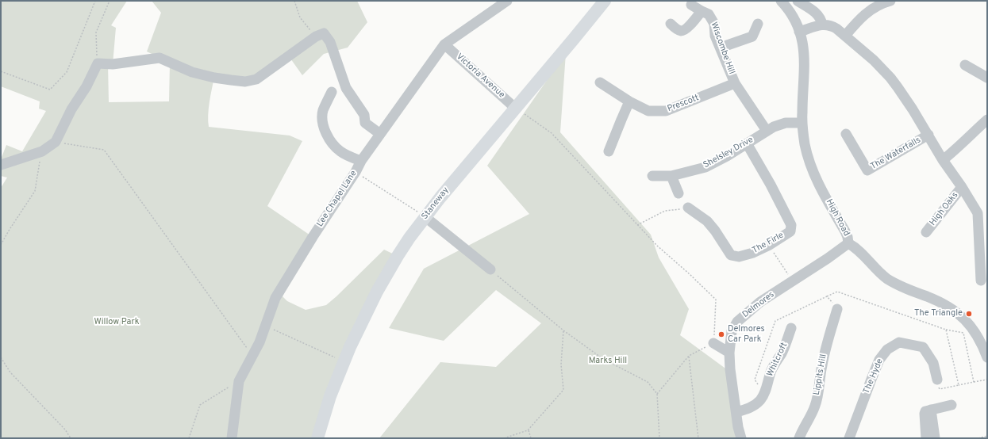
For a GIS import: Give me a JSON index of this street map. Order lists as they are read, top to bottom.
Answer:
{
  "streets": {
    "main road": ["Staneway"],
    "street": [
      "Wiscombe Hill",
      "Victoria Avenue",
      "Prescott",
      "Shelsley Drive",
      "The Waterfalls",
      "Lee Chapel Lane",
      "High Oaks",
      "High Road",
      "The Firle",
      "Delmores",
      "Whitcroft",
      "Lippits Hill",
      "The Hyde"
    ]
  },
  "crossings": [
    ["Wiscombe Hill", "Prescott"],
    ["Wiscombe Hill", "Shelsley Drive"],
    ["Victoria Avenue", "Lee Chapel Lane"],
    ["Victoria Avenue", "Staneway"],
    ["Shelsley Drive", "High Road"],
    ["Shelsley Drive", "The Firle"],
    ["High Road", "Delmores"],
    ["Delmores", "Whitcroft"]
  ],
  "parks": ["Willow Park", "Marks Hill"],
  "places": ["The Triangle", "Delmores Car Park"]
}
